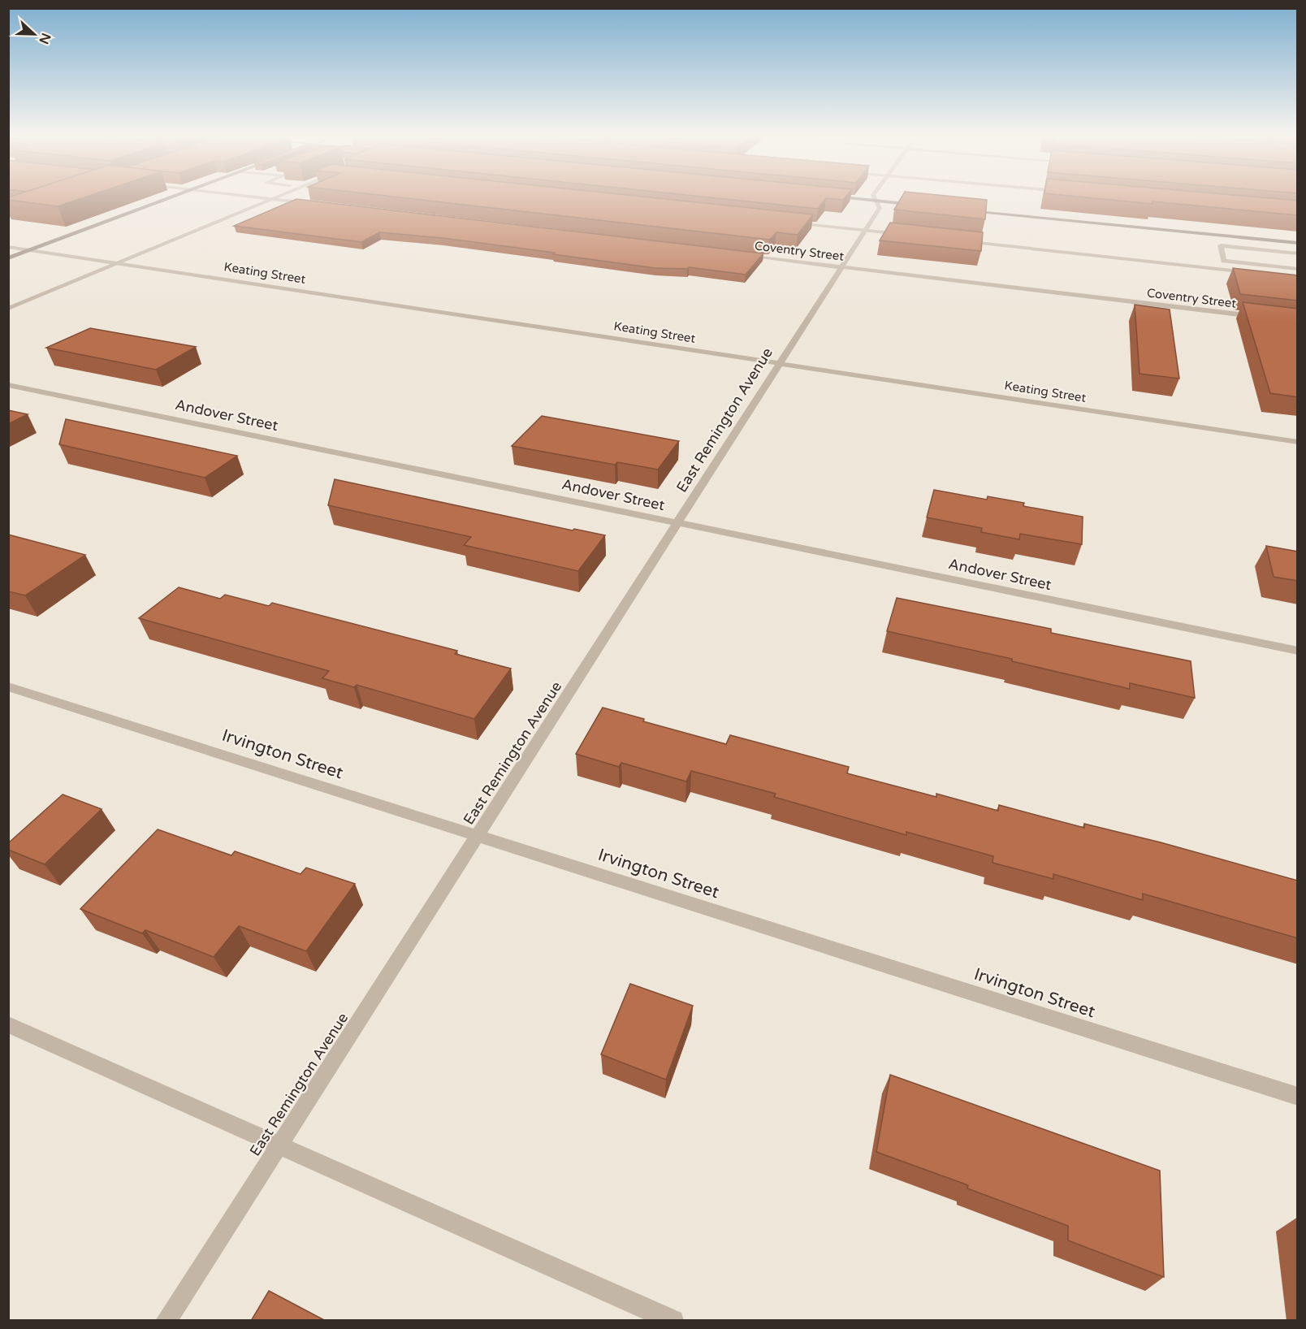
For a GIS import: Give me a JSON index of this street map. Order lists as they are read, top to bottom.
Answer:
{
  "streets": {
    "street": [
      "Coventry Street",
      "Keating Street",
      "Andover Street",
      "East Remington Avenue",
      "Irvington Street"
    ]
  },
  "crossings": [
    ["Coventry Street", "East Remington Avenue"],
    ["Keating Street", "East Remington Avenue"],
    ["Andover Street", "East Remington Avenue"],
    ["East Remington Avenue", "Irvington Street"]
  ],
  "north": "right"
}
